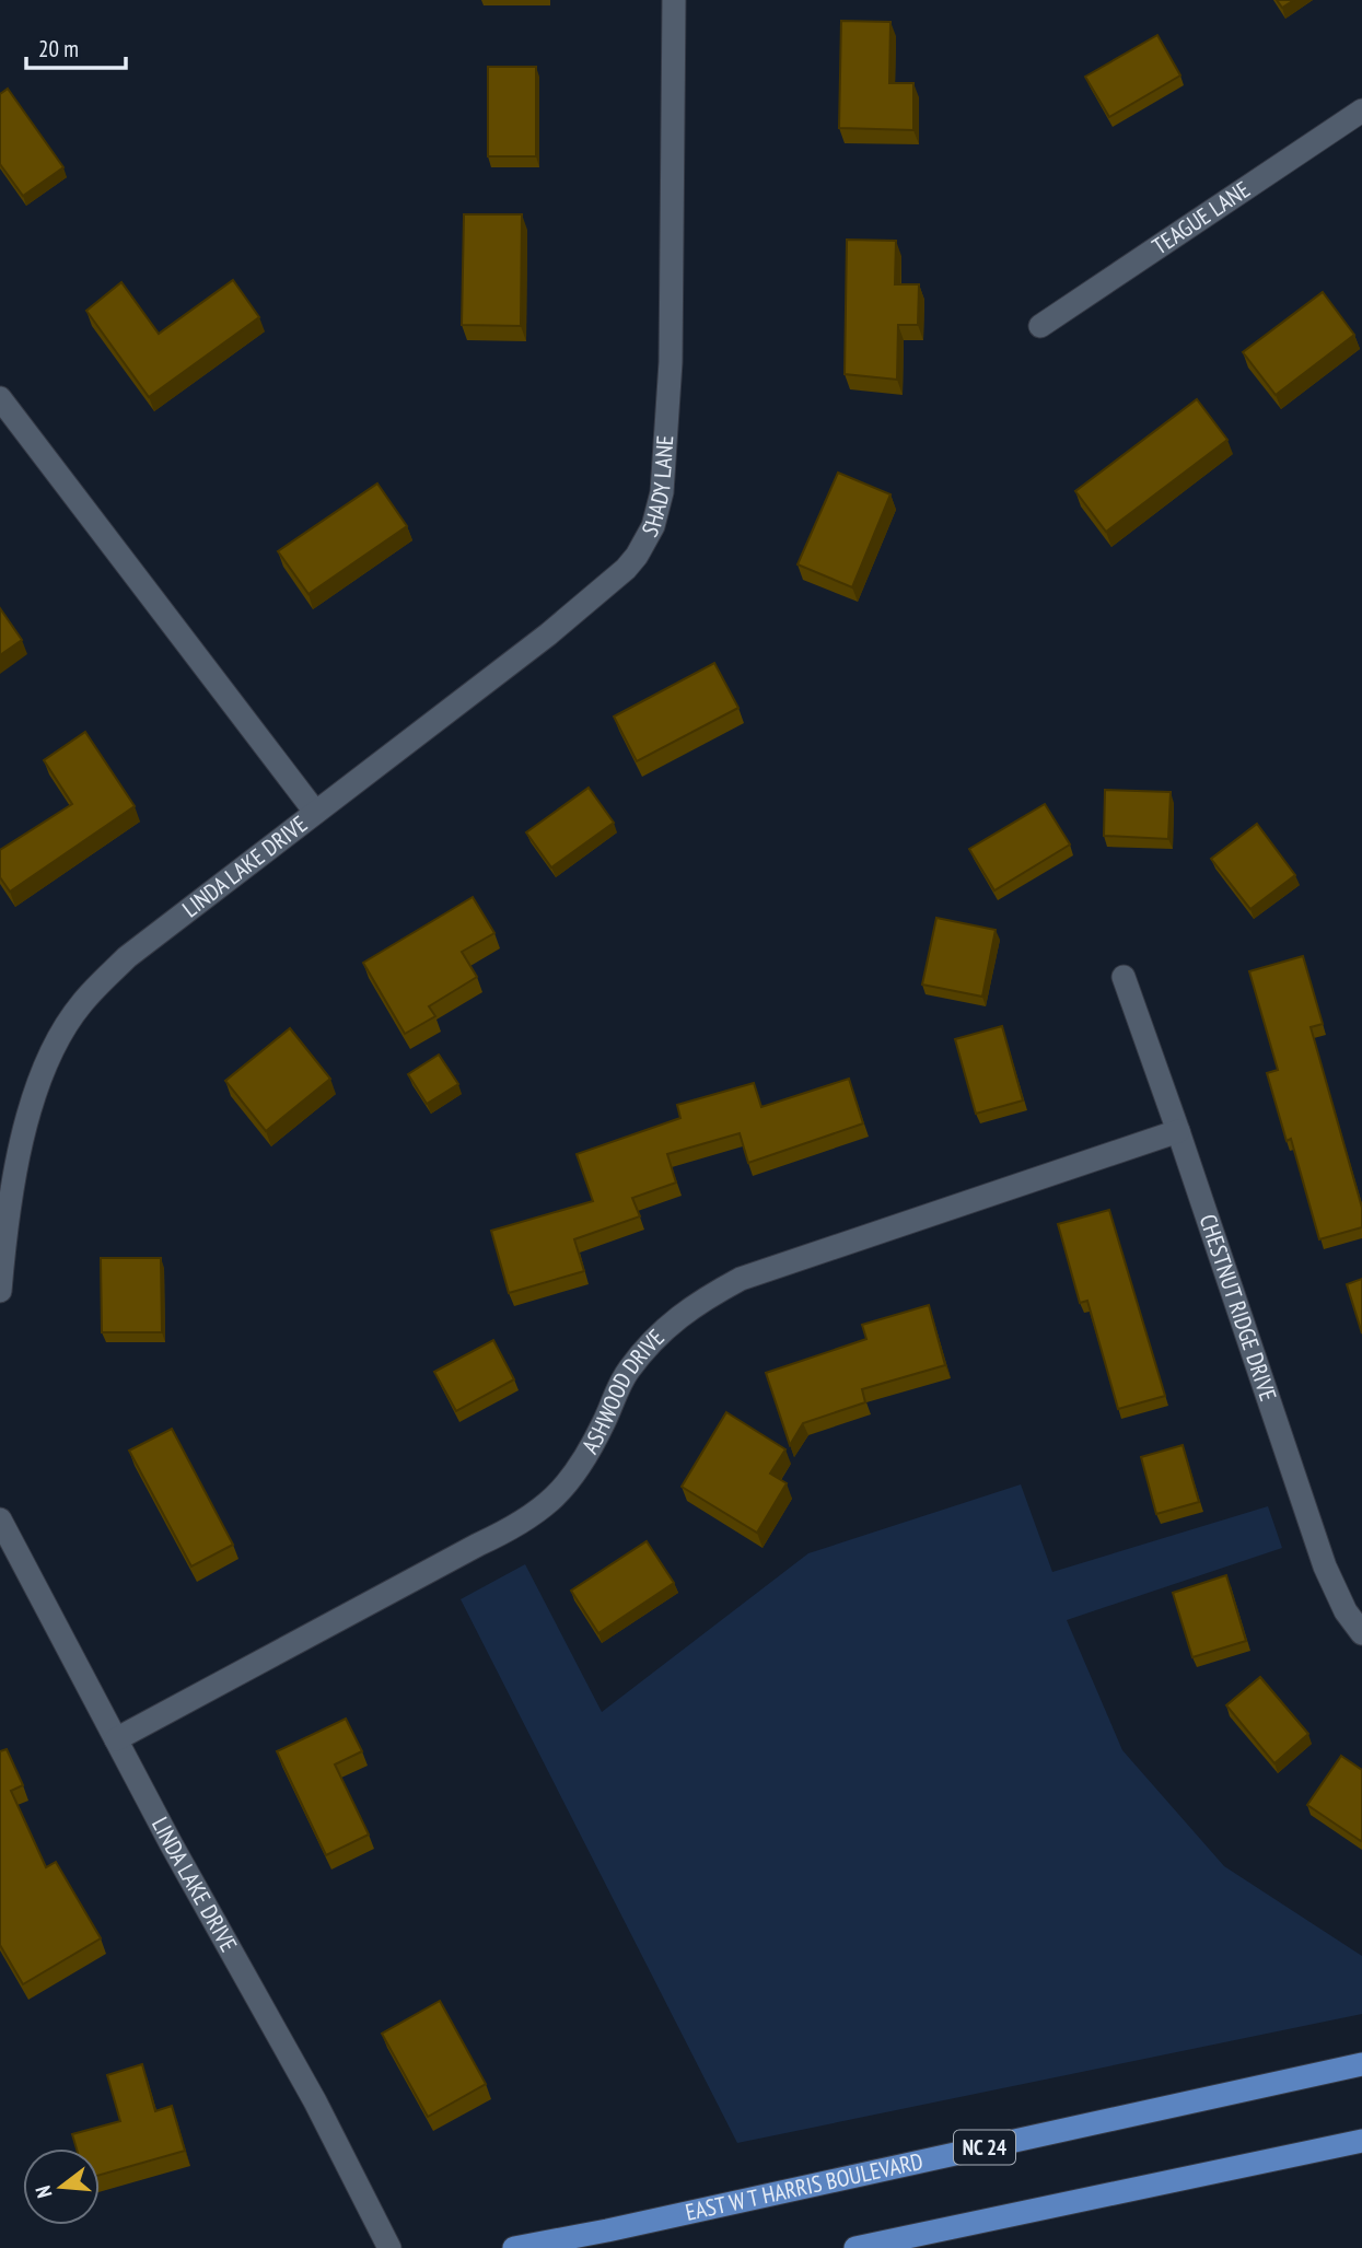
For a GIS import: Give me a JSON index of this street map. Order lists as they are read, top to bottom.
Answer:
{
  "streets": {
    "main road": ["NC 24", "EAST W T HARRIS BOULEVARD"],
    "street": [
      "TEAGUE LANE",
      "SHADY LANE",
      "LINDA LAKE DRIVE",
      "CHESTNUT RIDGE DRIVE",
      "ASHWOOD DRIVE"
    ]
  },
  "crossings": [
    ["SHADY LANE", "LINDA LAKE DRIVE"],
    ["LINDA LAKE DRIVE", "ASHWOOD DRIVE"],
    ["CHESTNUT RIDGE DRIVE", "ASHWOOD DRIVE"]
  ],
  "scale_bar": "20 m",
  "north": "left"
}
